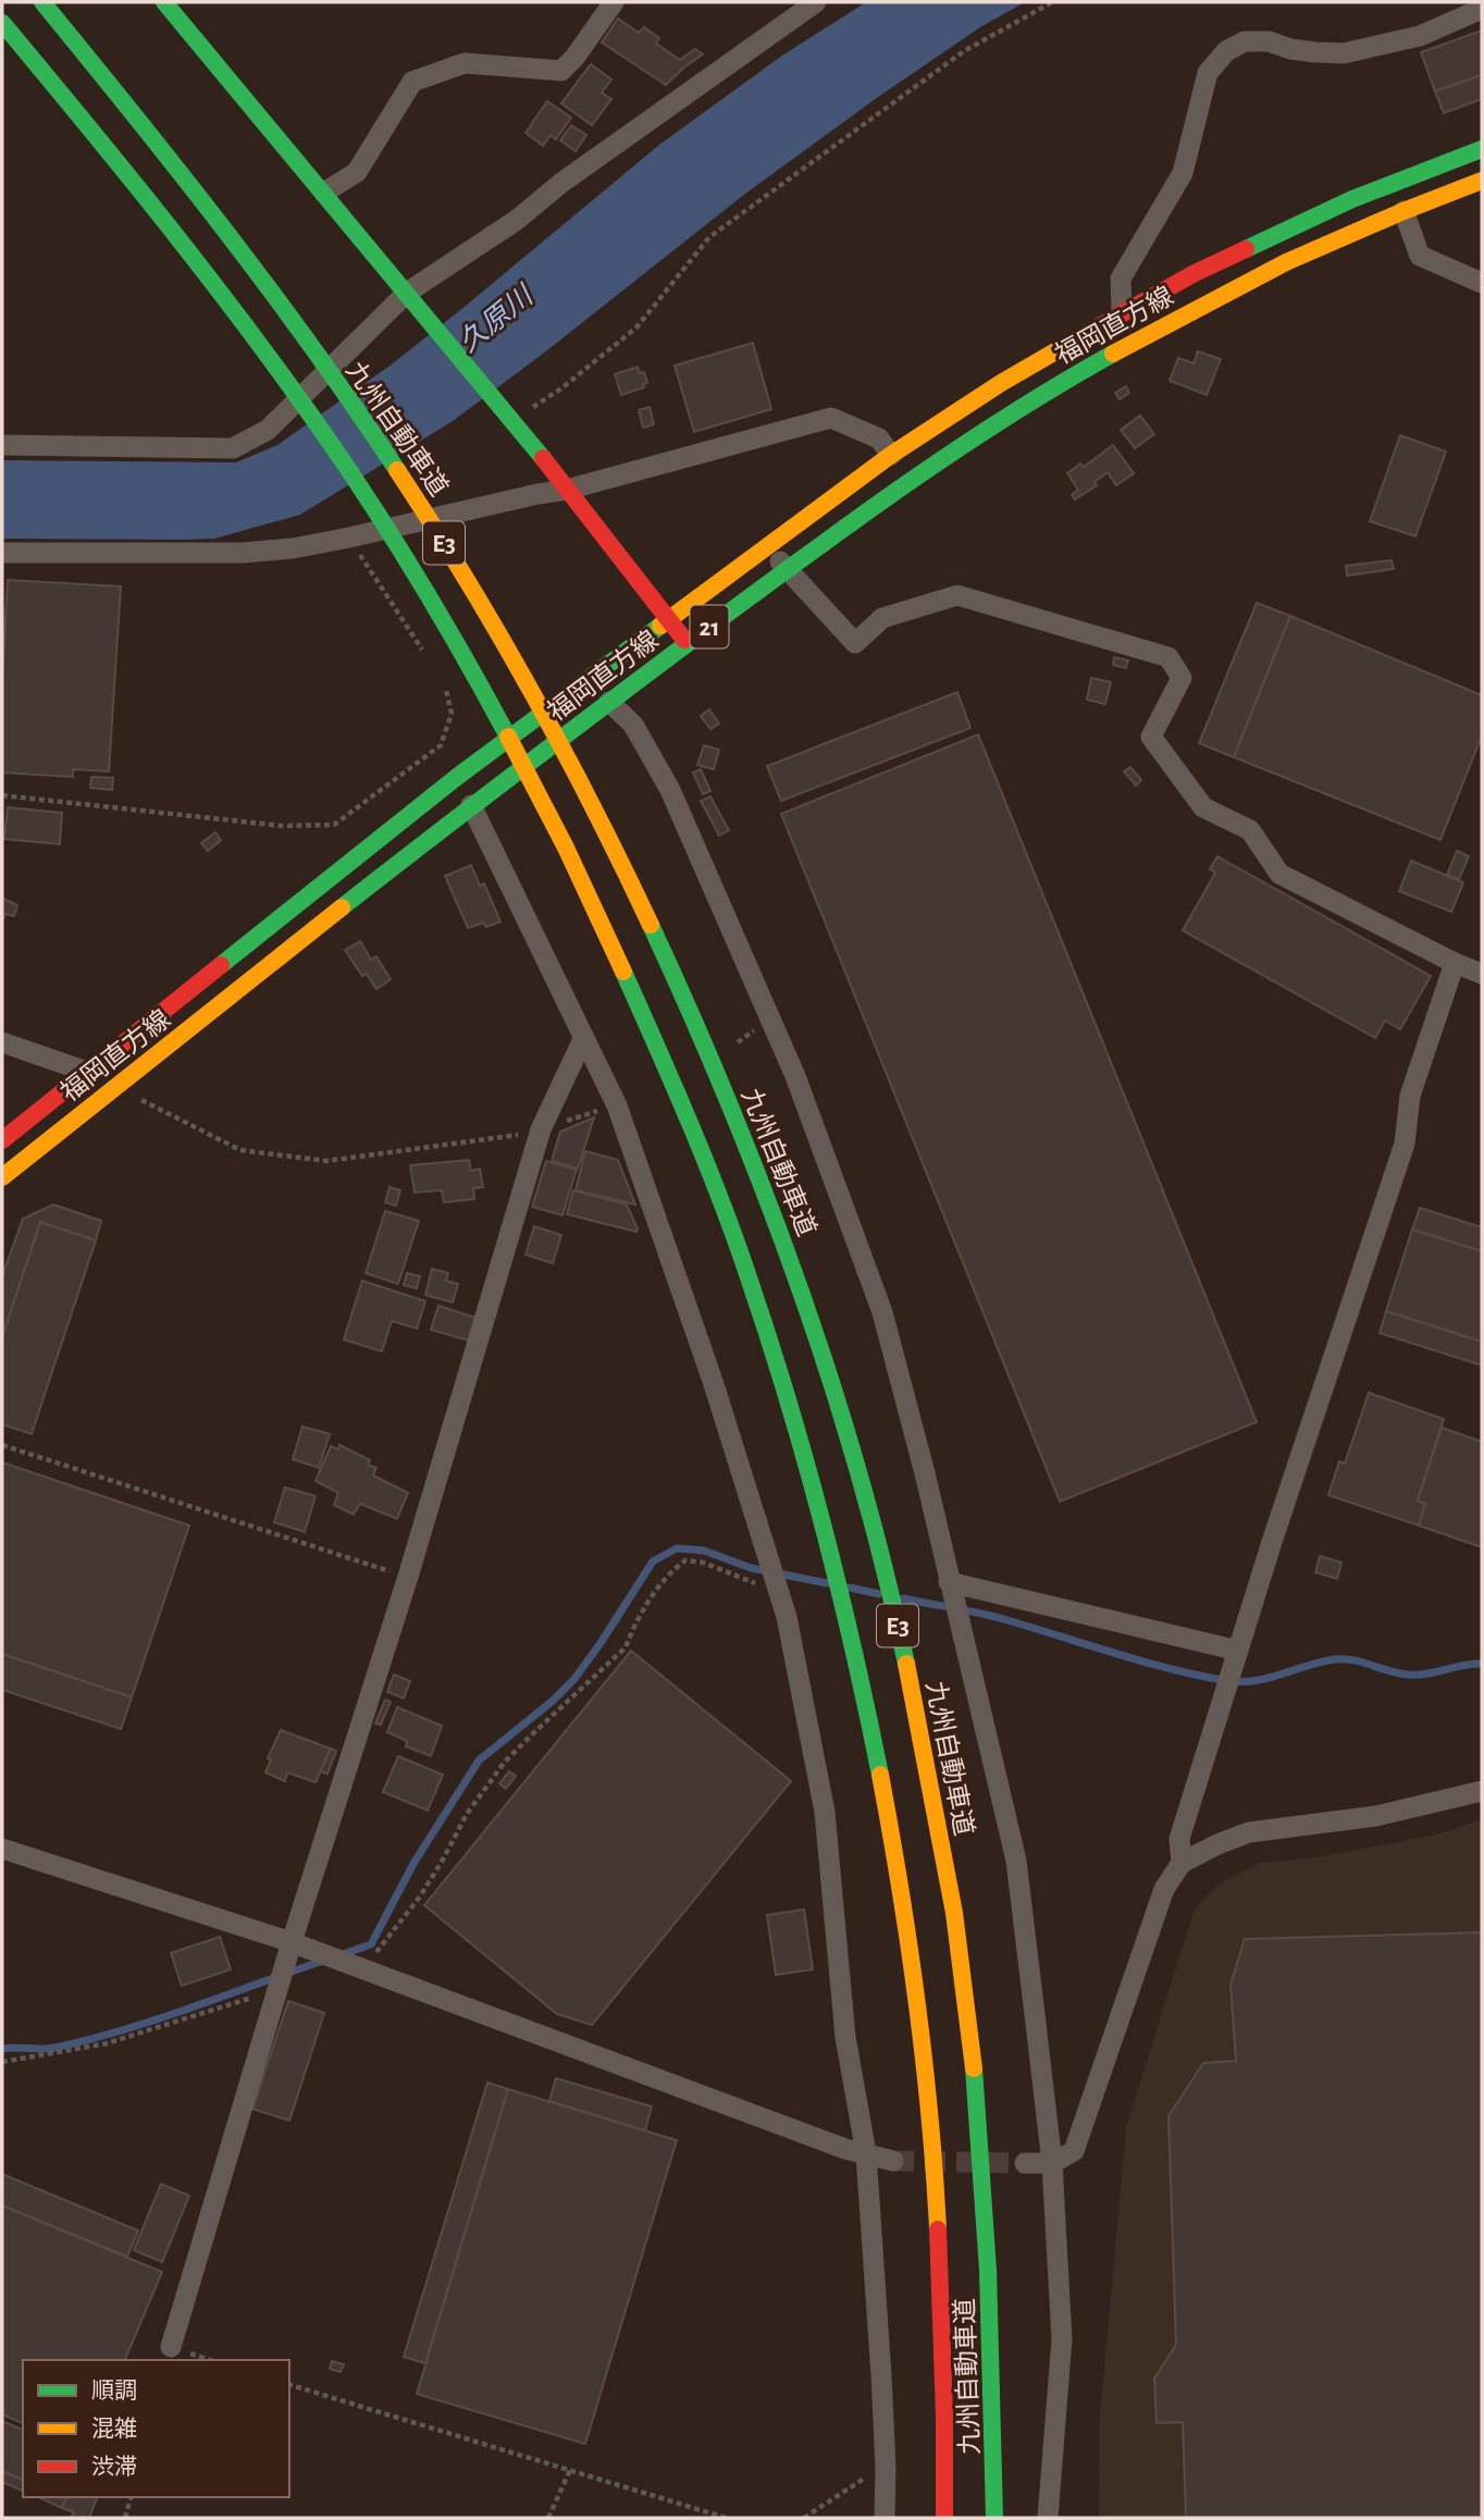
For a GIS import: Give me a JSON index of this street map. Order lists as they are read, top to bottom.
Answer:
{
  "streets": {
    "main road": [
      "福岡直方線",
      "九州自動車道",
      "E3",
      "21"
    ]
  },
  "water": ["久原川"],
  "legend": ["順調", "混雑", "渋滞"]
}
